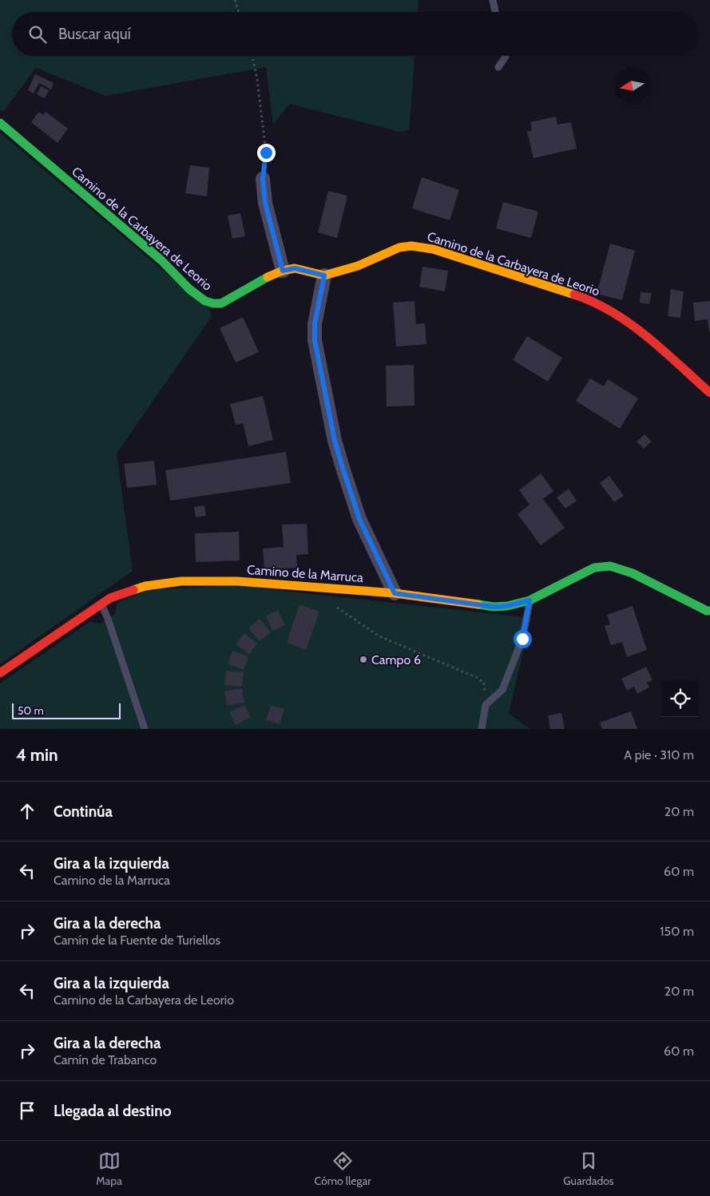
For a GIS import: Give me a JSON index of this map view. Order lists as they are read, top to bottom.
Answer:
{
  "streets": {
    "street": ["Camino de la Carbayera de Leorio", "Camino de la Marruca"]
  },
  "places": ["Campo 6"],
  "scale_bar": "50 m",
  "north": "left",
  "page": {
    "search": "Buscar aquí",
    "scale": "50 m",
    "heading": ["4 min", "A pie · 310 m"],
    "list": [
      ["Continúa", "20 m"],
      ["Gira a la izquierda", "Camino de la Marruca", "60 m"],
      ["Gira a la derecha", "Camín de la Fuente de Turiellos", "150 m"],
      ["Gira a la izquierda", "Camino de la Carbayera de Leorio", "20 m"],
      ["Gira a la derecha", "Camín de Trabanco", "60 m"],
      "Llegada al destino"
    ],
    "nav": ["Mapa", "Cómo llegar", "Guardados"]
  }
}
